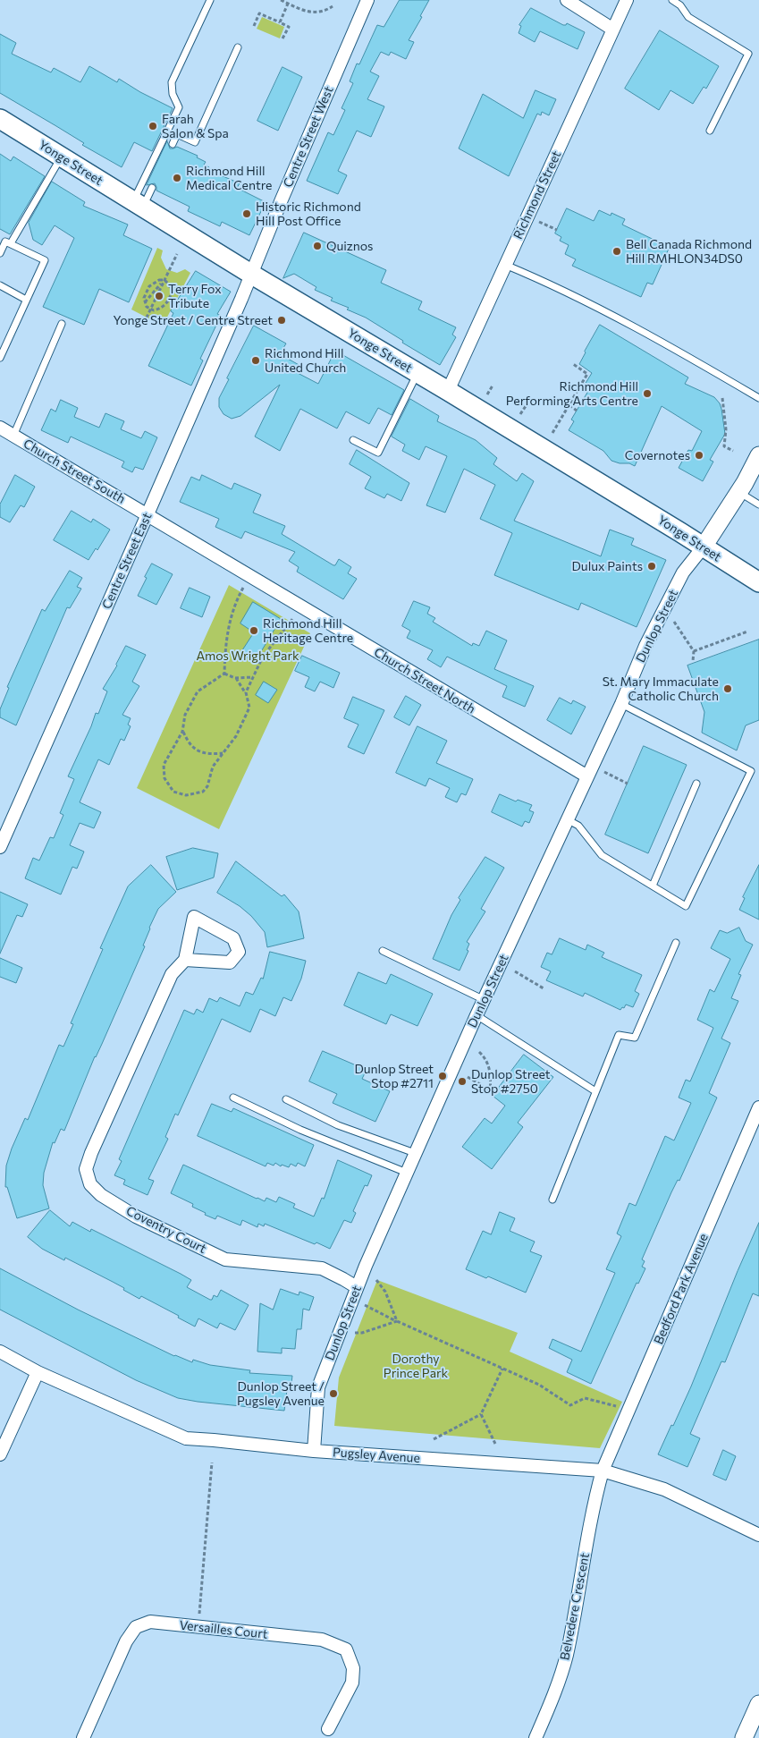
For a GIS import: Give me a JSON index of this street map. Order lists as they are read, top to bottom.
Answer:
{
  "streets": {
    "main road": ["Yonge Street"],
    "street": [
      "Centre Street West",
      "Richmond Street",
      "Church Street South",
      "Centre Street East",
      "Dunlop Street",
      "Church Street North",
      "Coventry Court",
      "Bedford Park Avenue",
      "Pugsley Avenue",
      "Belvedere Crescent",
      "Versailles Court"
    ]
  },
  "crossings": [
    ["Centre Street West", "Yonge Street"],
    ["Centre Street West", "Centre Street East"],
    ["Yonge Street", "Richmond Street"],
    ["Yonge Street", "Centre Street East"],
    ["Yonge Street", "Dunlop Street"],
    ["Church Street South", "Centre Street East"],
    ["Church Street South", "Church Street North"],
    ["Centre Street East", "Church Street North"],
    ["Dunlop Street", "Church Street North"],
    ["Dunlop Street", "Coventry Court"],
    ["Dunlop Street", "Pugsley Avenue"],
    ["Bedford Park Avenue", "Pugsley Avenue"],
    ["Bedford Park Avenue", "Belvedere Crescent"],
    ["Pugsley Avenue", "Belvedere Crescent"]
  ],
  "parks": ["Amos Wright Park", "Dorothy Prince Park"],
  "places": [
    "Farah Salon & Spa",
    "Richmond Hill Medical Centre",
    "Historic Richmond Hill Post Office",
    "Quiznos",
    "Bell Canada Richmond Hill RMHLON34DS0",
    "Terry Fox Tribute",
    "Yonge Street / Centre Street",
    "Richmond Hill United Church",
    "Richmond Hill Performing Arts Centre",
    "Covernotes",
    "Dulux Paints",
    "Richmond Hill Heritage Centre",
    "St. Mary Immaculate Catholic Church",
    "Dunlop Street Stop #2711",
    "Dunlop Street Stop #2750",
    "Dunlop Street / Pugsley Avenue"
  ]
}
